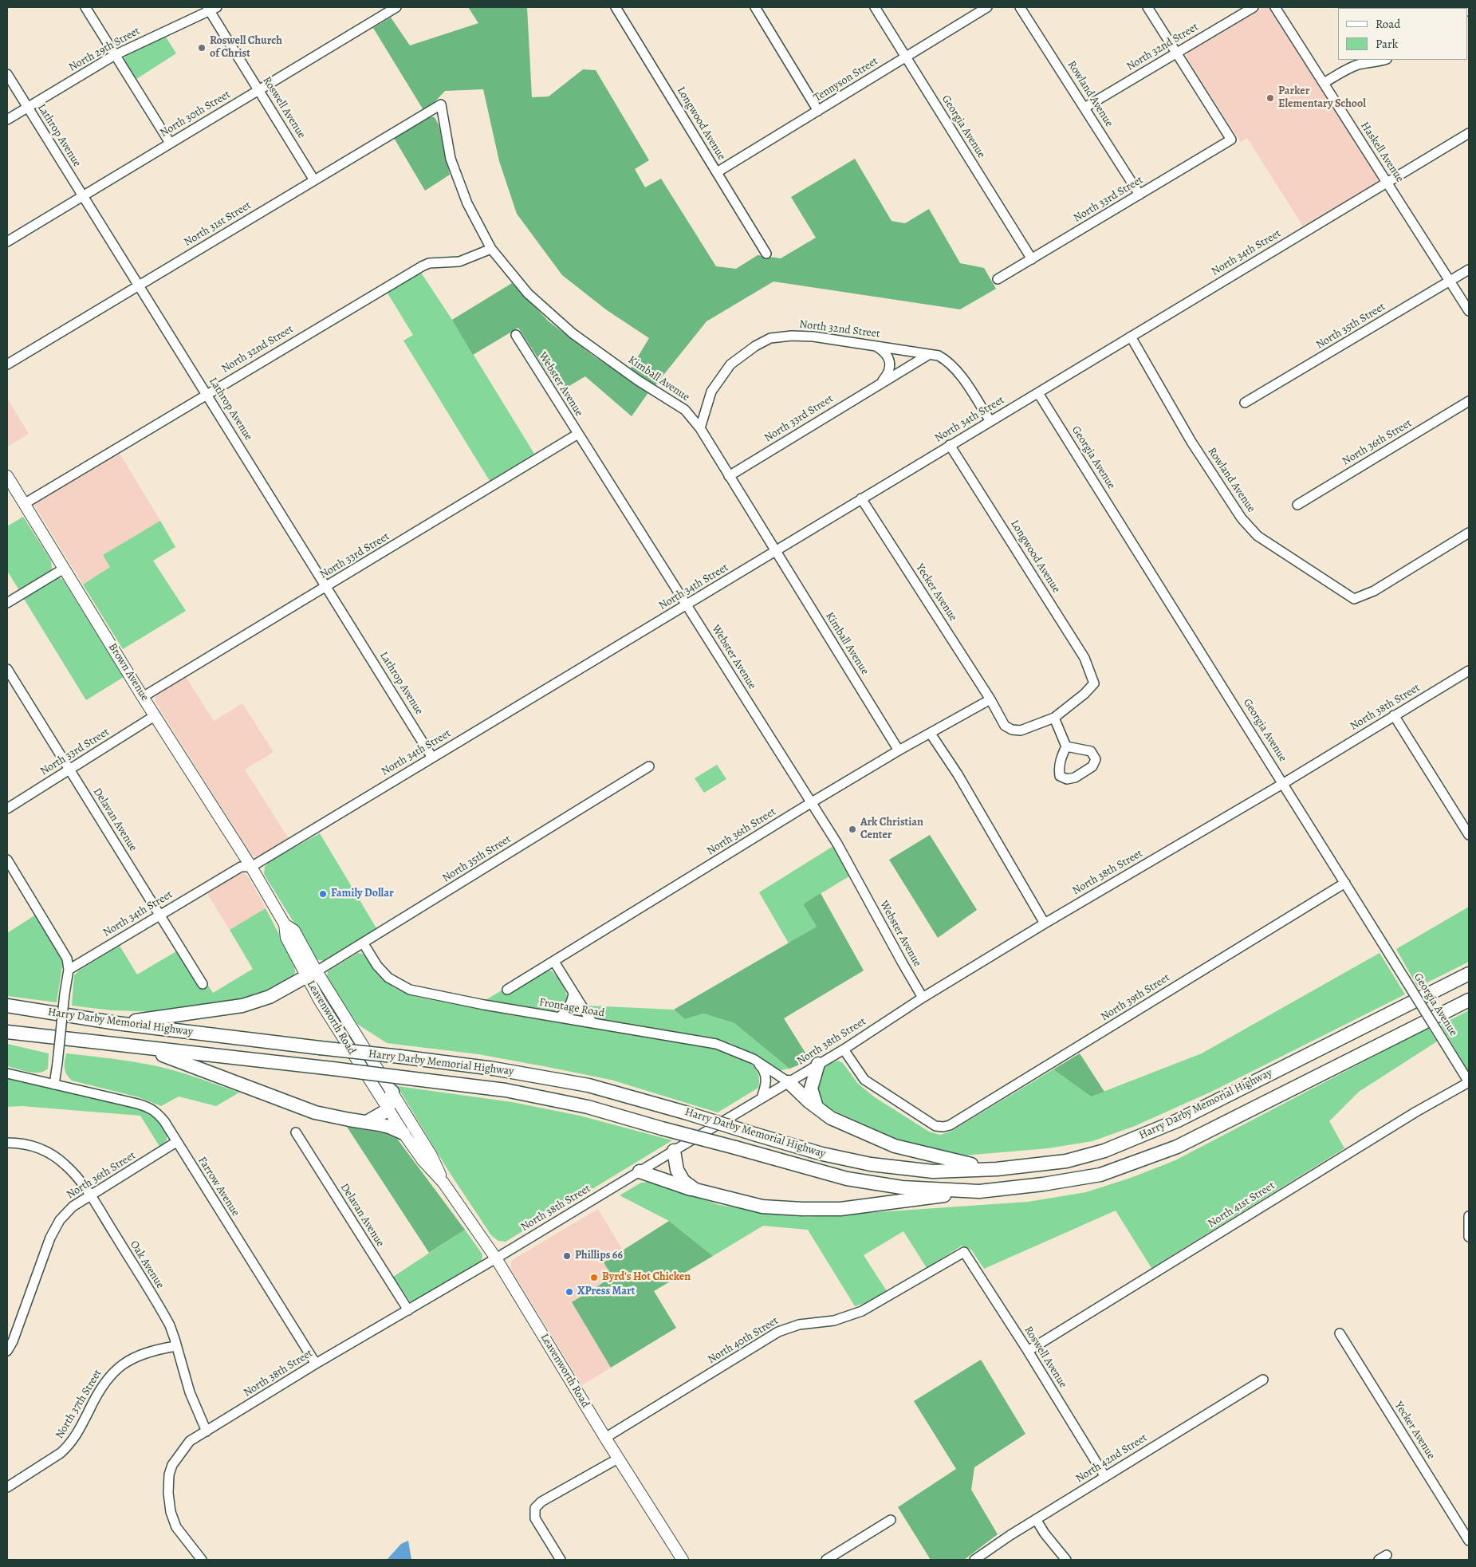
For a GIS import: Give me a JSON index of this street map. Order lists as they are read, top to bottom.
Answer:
{
  "streets": {
    "highway": ["Harry Darby Memorial Highway"],
    "main road": ["Brown Avenue", "Leavenworth Road"],
    "street": [
      "North 32nd Street",
      "North 29th Street",
      "Tennyson Street",
      "Rowland Avenue",
      "Roswell Avenue",
      "North 30th Street",
      "Longwood Avenue",
      "Georgia Avenue",
      "Lathrop Avenue",
      "Haskell Avenue",
      "North 33rd Street",
      "North 31st Street",
      "North 34th Street",
      "North 35th Street",
      "Kimball Avenue",
      "Webster Avenue",
      "North 36th Street",
      "Yecker Avenue",
      "North 38th Street",
      "Delavan Avenue",
      "North 39th Street",
      "Frontage Road",
      "Farrow Avenue",
      "North 41st Street",
      "Oak Avenue",
      "North 40th Street",
      "North 37th Street",
      "North 42nd Street"
    ]
  },
  "crossings": [
    ["North 32nd Street", "Rowland Avenue"],
    ["North 32nd Street", "Lathrop Avenue"],
    ["North 32nd Street", "North 33rd Street"],
    ["North 32nd Street", "North 34th Street"],
    ["North 32nd Street", "Kimball Avenue"],
    ["North 32nd Street", "Brown Avenue"],
    ["North 29th Street", "Roswell Avenue"],
    ["North 29th Street", "Lathrop Avenue"],
    ["Tennyson Street", "Longwood Avenue"],
    ["Tennyson Street", "Georgia Avenue"],
    ["Rowland Avenue", "North 33rd Street"],
    ["Rowland Avenue", "North 34th Street"],
    ["Roswell Avenue", "North 30th Street"],
    ["Roswell Avenue", "North 31st Street"],
    ["Roswell Avenue", "North 41st Street"],
    ["Roswell Avenue", "North 40th Street"],
    ["Roswell Avenue", "North 42nd Street"],
    ["North 30th Street", "Lathrop Avenue"],
    ["Longwood Avenue", "North 34th Street"],
    ["Georgia Avenue", "North 33rd Street"],
    ["Georgia Avenue", "North 34th Street"],
    ["Georgia Avenue", "North 38th Street"],
    ["Georgia Avenue", "North 39th Street"],
    ["Georgia Avenue", "North 41st Street"],
    ["Lathrop Avenue", "North 33rd Street"],
    ["Lathrop Avenue", "North 31st Street"],
    ["Lathrop Avenue", "North 34th Street"],
    ["Haskell Avenue", "North 34th Street"],
    ["Haskell Avenue", "North 35th Street"],
    ["North 33rd Street", "Kimball Avenue"],
    ["North 33rd Street", "Webster Avenue"],
    ["North 33rd Street", "Brown Avenue"],
    ["North 33rd Street", "Delavan Avenue"],
    ["North 31st Street", "Kimball Avenue"],
    ["North 34th Street", "Kimball Avenue"],
    ["North 34th Street", "Webster Avenue"],
    ["North 34th Street", "Yecker Avenue"],
    ["North 34th Street", "Brown Avenue"],
    ["North 34th Street", "Delavan Avenue"],
    ["North 34th Street", "Leavenworth Road"],
    ["North 35th Street", "Frontage Road"],
    ["North 35th Street", "Leavenworth Road"],
    ["Kimball Avenue", "North 36th Street"],
    ["Webster Avenue", "North 36th Street"],
    ["Webster Avenue", "North 38th Street"],
    ["North 36th Street", "Yecker Avenue"],
    ["North 36th Street", "Farrow Avenue"],
    ["North 36th Street", "Oak Avenue"],
    ["Brown Avenue", "Leavenworth Road"],
    ["North 38th Street", "Delavan Avenue"],
    ["North 38th Street", "North 39th Street"],
    ["North 38th Street", "Frontage Road"],
    ["North 38th Street", "Leavenworth Road"],
    ["North 38th Street", "Farrow Avenue"],
    ["North 38th Street", "Oak Avenue"],
    ["Leavenworth Road", "North 40th Street"],
    ["Oak Avenue", "North 37th Street"]
  ],
  "places": [
    "Roswell Church of Christ",
    "Parker Elementary School",
    "Ark Christian Center",
    "Family Dollar",
    "Phillips 66",
    "Byrd's Hot Chicken",
    "XPress Mart"
  ],
  "legend": ["Road", "Park"]
}
